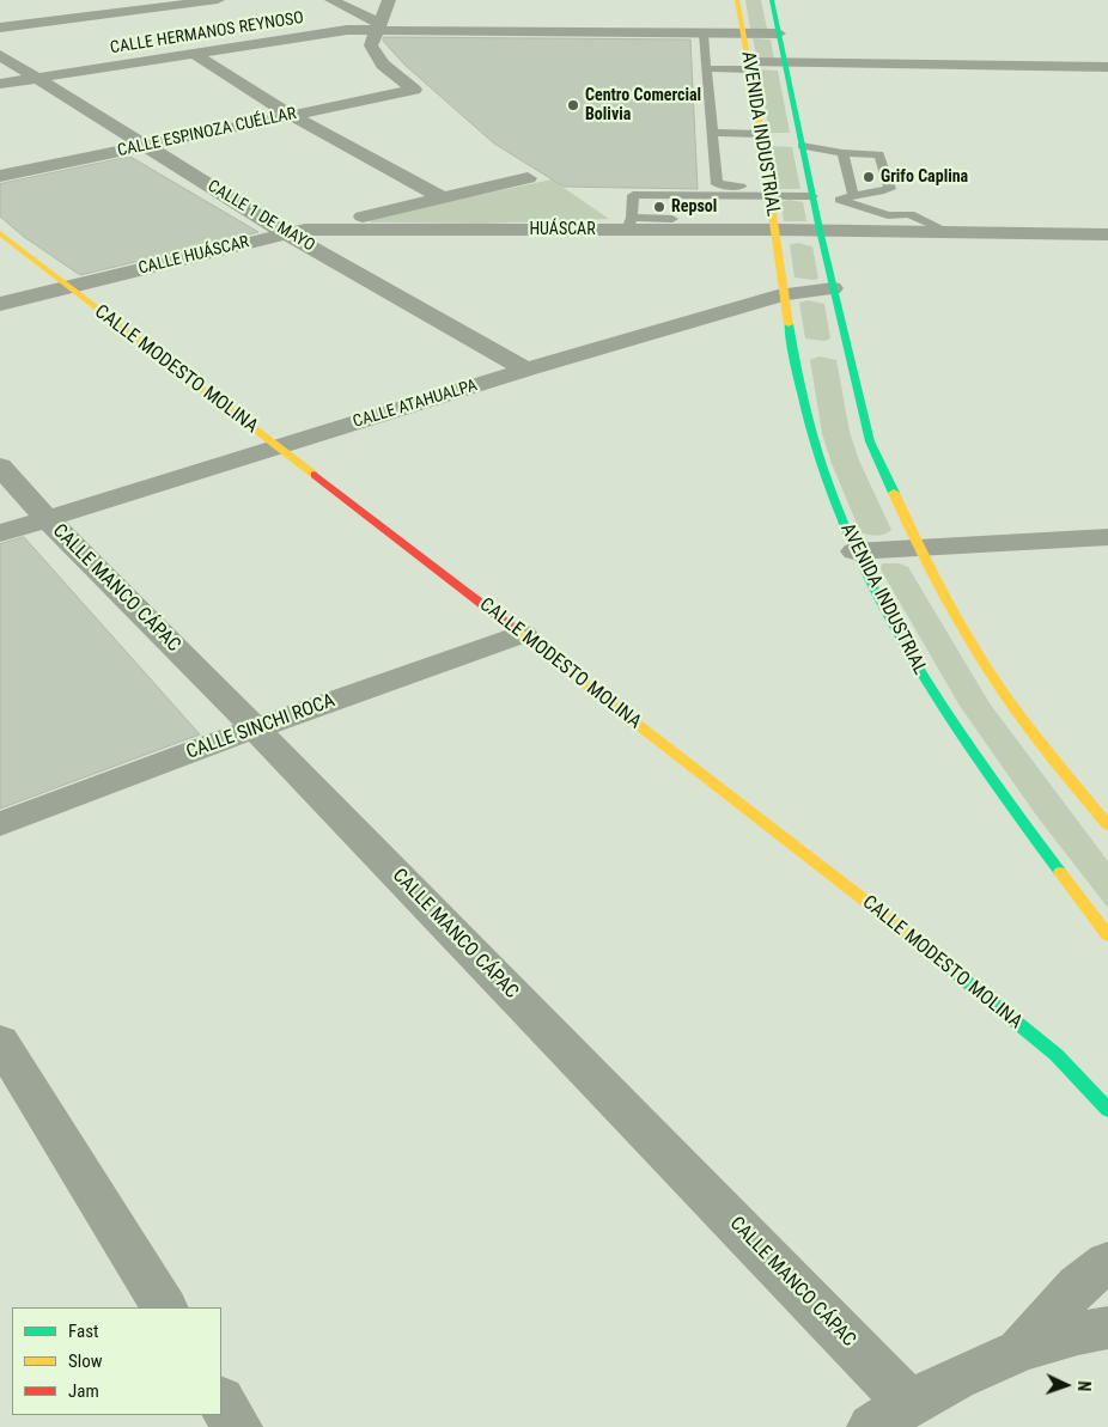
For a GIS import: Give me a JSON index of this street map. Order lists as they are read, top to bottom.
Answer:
{
  "streets": {
    "main road": ["AVENIDA INDUSTRIAL", "CALLE MODESTO MOLINA"],
    "street": [
      "CALLE HERMANOS REYNOSO",
      "CALLE ESPINOZA CUÉLLAR",
      "CALLE 1 DE MAYO",
      "HUÁSCAR",
      "CALLE HUÁSCAR",
      "CALLE ATAHUALPA",
      "CALLE MANCO CÁPAC",
      "CALLE SINCHI ROCA"
    ]
  },
  "crossings": [
    ["CALLE HERMANOS REYNOSO", "CALLE ESPINOZA CUÉLLAR"],
    ["CALLE HERMANOS REYNOSO", "AVENIDA INDUSTRIAL"],
    ["CALLE HERMANOS REYNOSO", "CALLE 1 DE MAYO"],
    ["CALLE ESPINOZA CUÉLLAR", "CALLE 1 DE MAYO"],
    ["AVENIDA INDUSTRIAL", "HUÁSCAR"],
    ["AVENIDA INDUSTRIAL", "CALLE ATAHUALPA"],
    ["CALLE 1 DE MAYO", "HUÁSCAR"],
    ["CALLE 1 DE MAYO", "CALLE HUÁSCAR"],
    ["CALLE 1 DE MAYO", "CALLE ATAHUALPA"],
    ["HUÁSCAR", "CALLE HUÁSCAR"],
    ["CALLE HUÁSCAR", "CALLE MODESTO MOLINA"],
    ["CALLE MODESTO MOLINA", "CALLE ATAHUALPA"],
    ["CALLE MODESTO MOLINA", "CALLE SINCHI ROCA"],
    ["CALLE ATAHUALPA", "CALLE MANCO CÁPAC"],
    ["CALLE MANCO CÁPAC", "CALLE SINCHI ROCA"]
  ],
  "places": ["Centro Comercial Bolivia", "Grifo Caplina", "Repsol"],
  "legend": ["Fast", "Slow", "Jam"],
  "north": "right"
}
